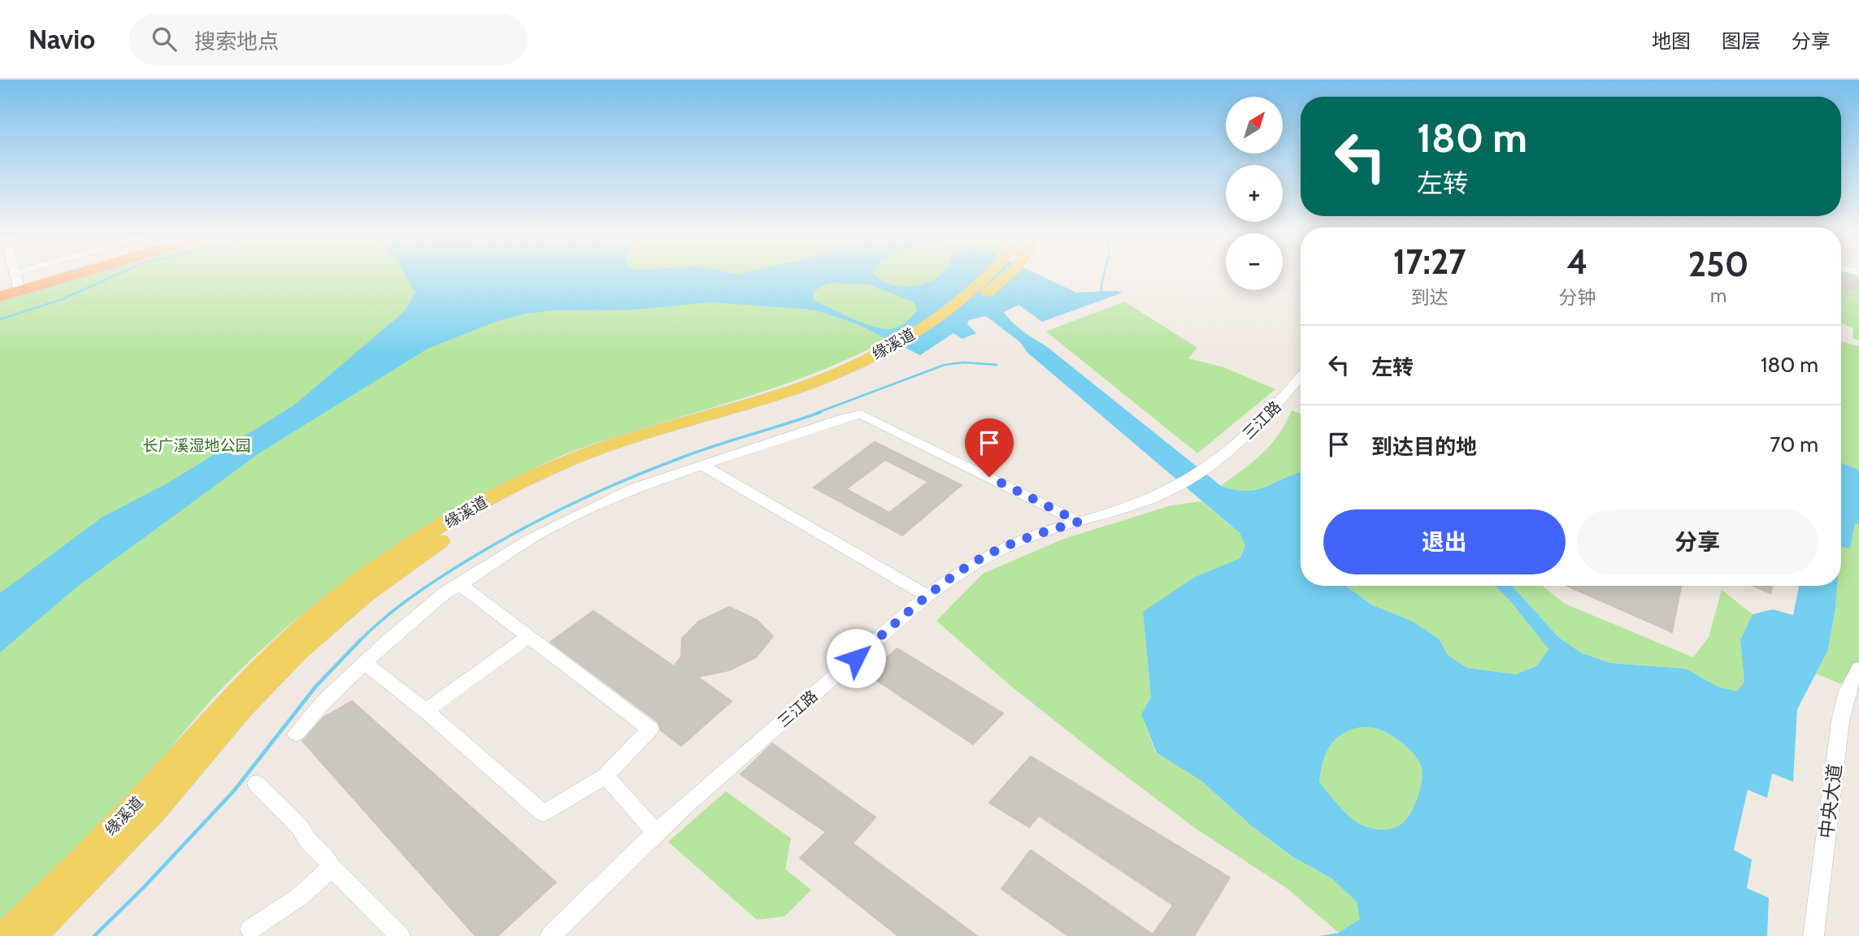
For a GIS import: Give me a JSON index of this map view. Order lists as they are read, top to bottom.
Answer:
{
  "streets": {
    "main road": ["缘溪道"],
    "street": ["三江路", "中央大道"]
  },
  "parks": ["长广溪湿地公园"],
  "north": "top right",
  "page": {
    "header": "Navio",
    "search": "搜索地点",
    "nav": ["地图", "图层", "分享"],
    "map_buttons": ["+", "−"],
    "turn": ["180 m", "左转"],
    "eta": [
      "17:27",
      "到达",
      "4",
      "分钟",
      "250",
      "m"
    ],
    "list": [
      {
        "name": "左转",
        "value": "180 m"
      },
      {
        "name": "到达目的地",
        "value": "70 m"
      }
    ],
    "buttons": ["退出", "分享"]
  }
}
